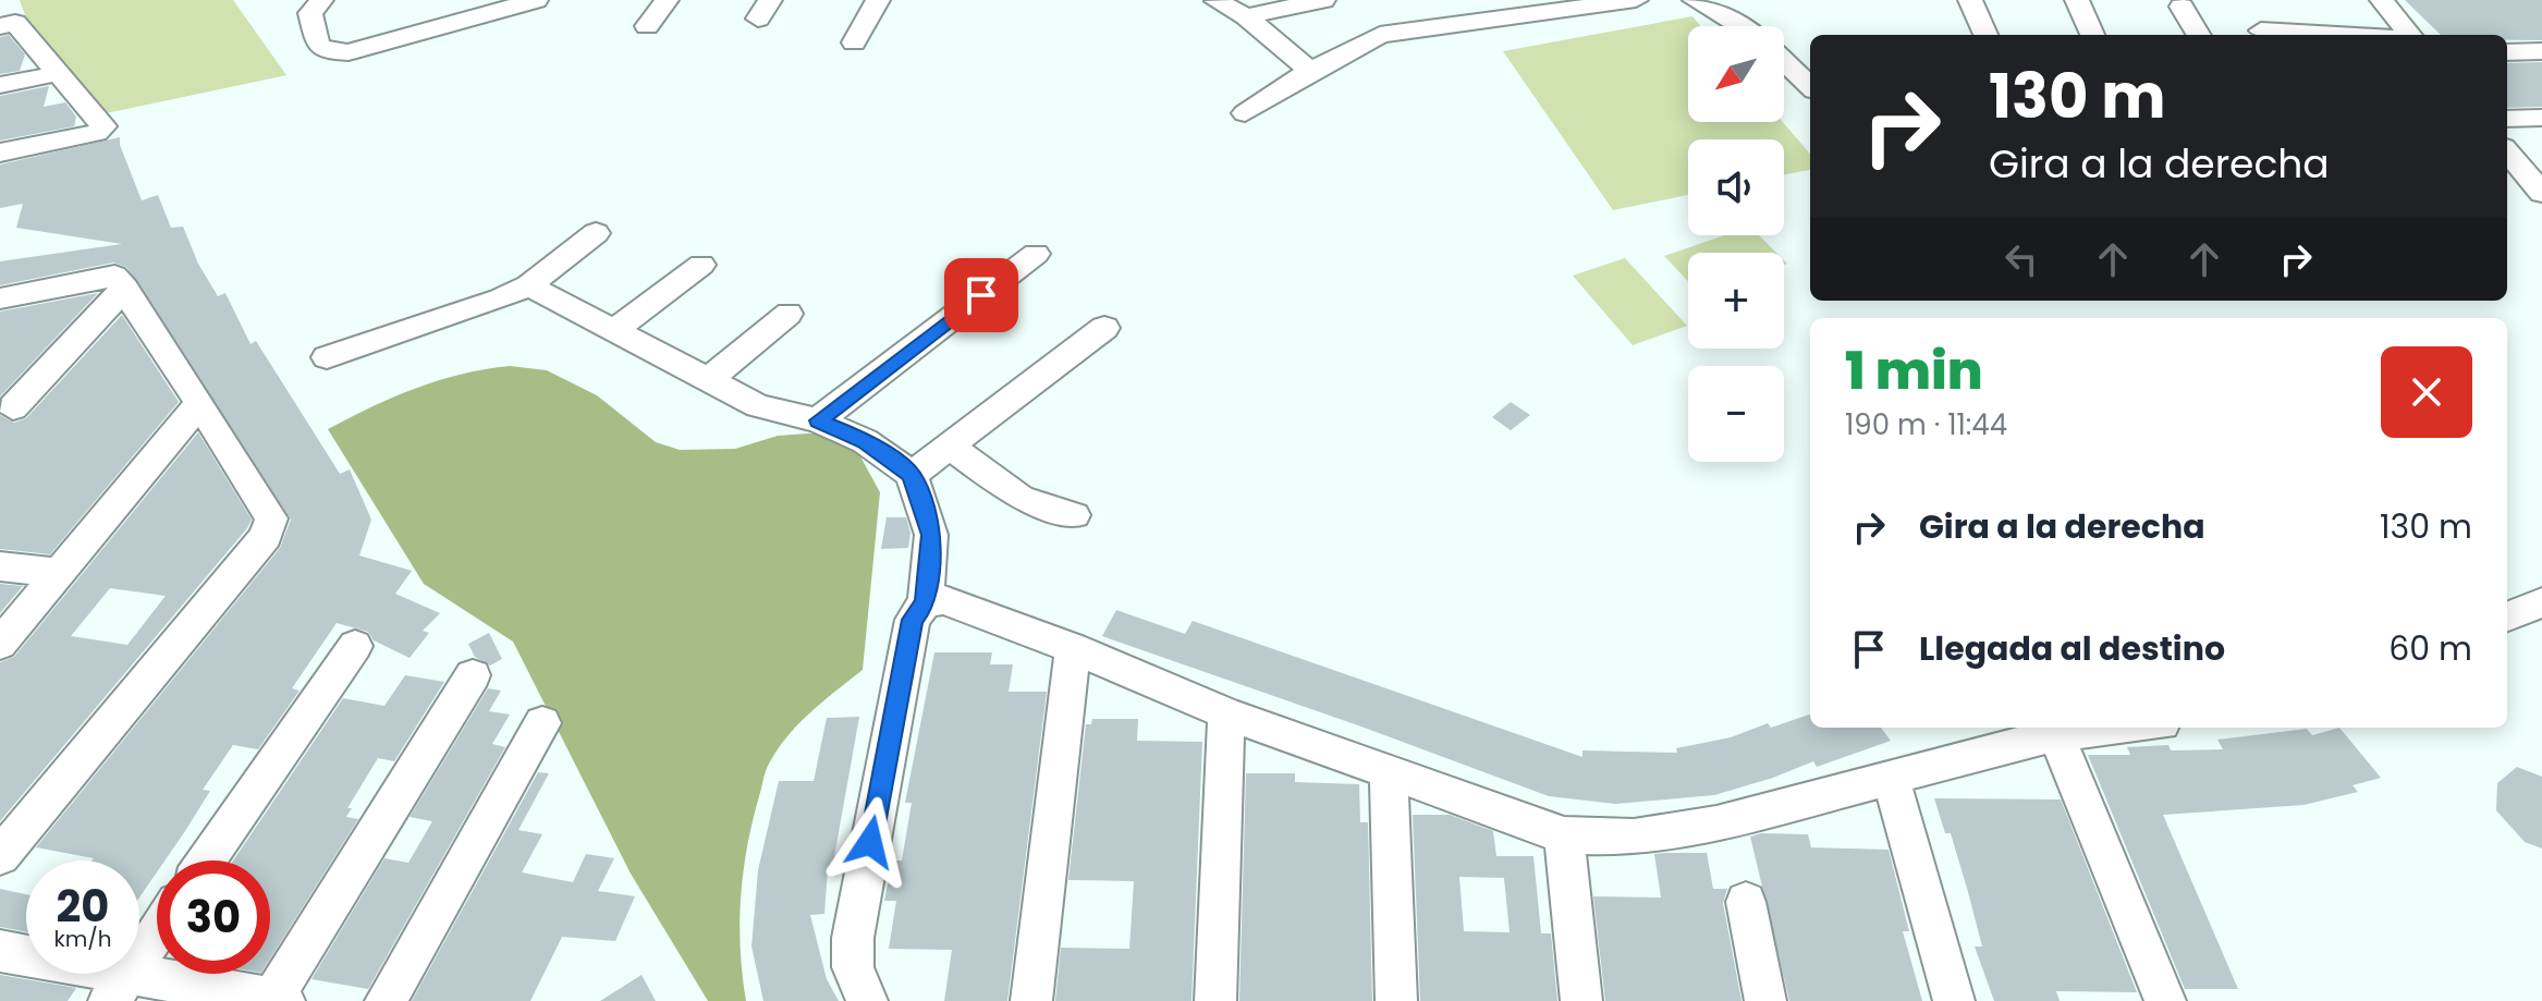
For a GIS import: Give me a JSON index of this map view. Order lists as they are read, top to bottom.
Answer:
{
  "north": "bottom left",
  "page": {
    "map_buttons": ["+", "−"],
    "turn": ["130 m", "Gira a la derecha"],
    "heading": ["1 min", "190 m · 11:44"],
    "list": [
      {
        "name": "Gira a la derecha",
        "value": "130 m"
      },
      {
        "name": "Llegada al destino",
        "value": "60 m"
      }
    ],
    "speed": "20 km/h",
    "limit": "30"
  }
}
